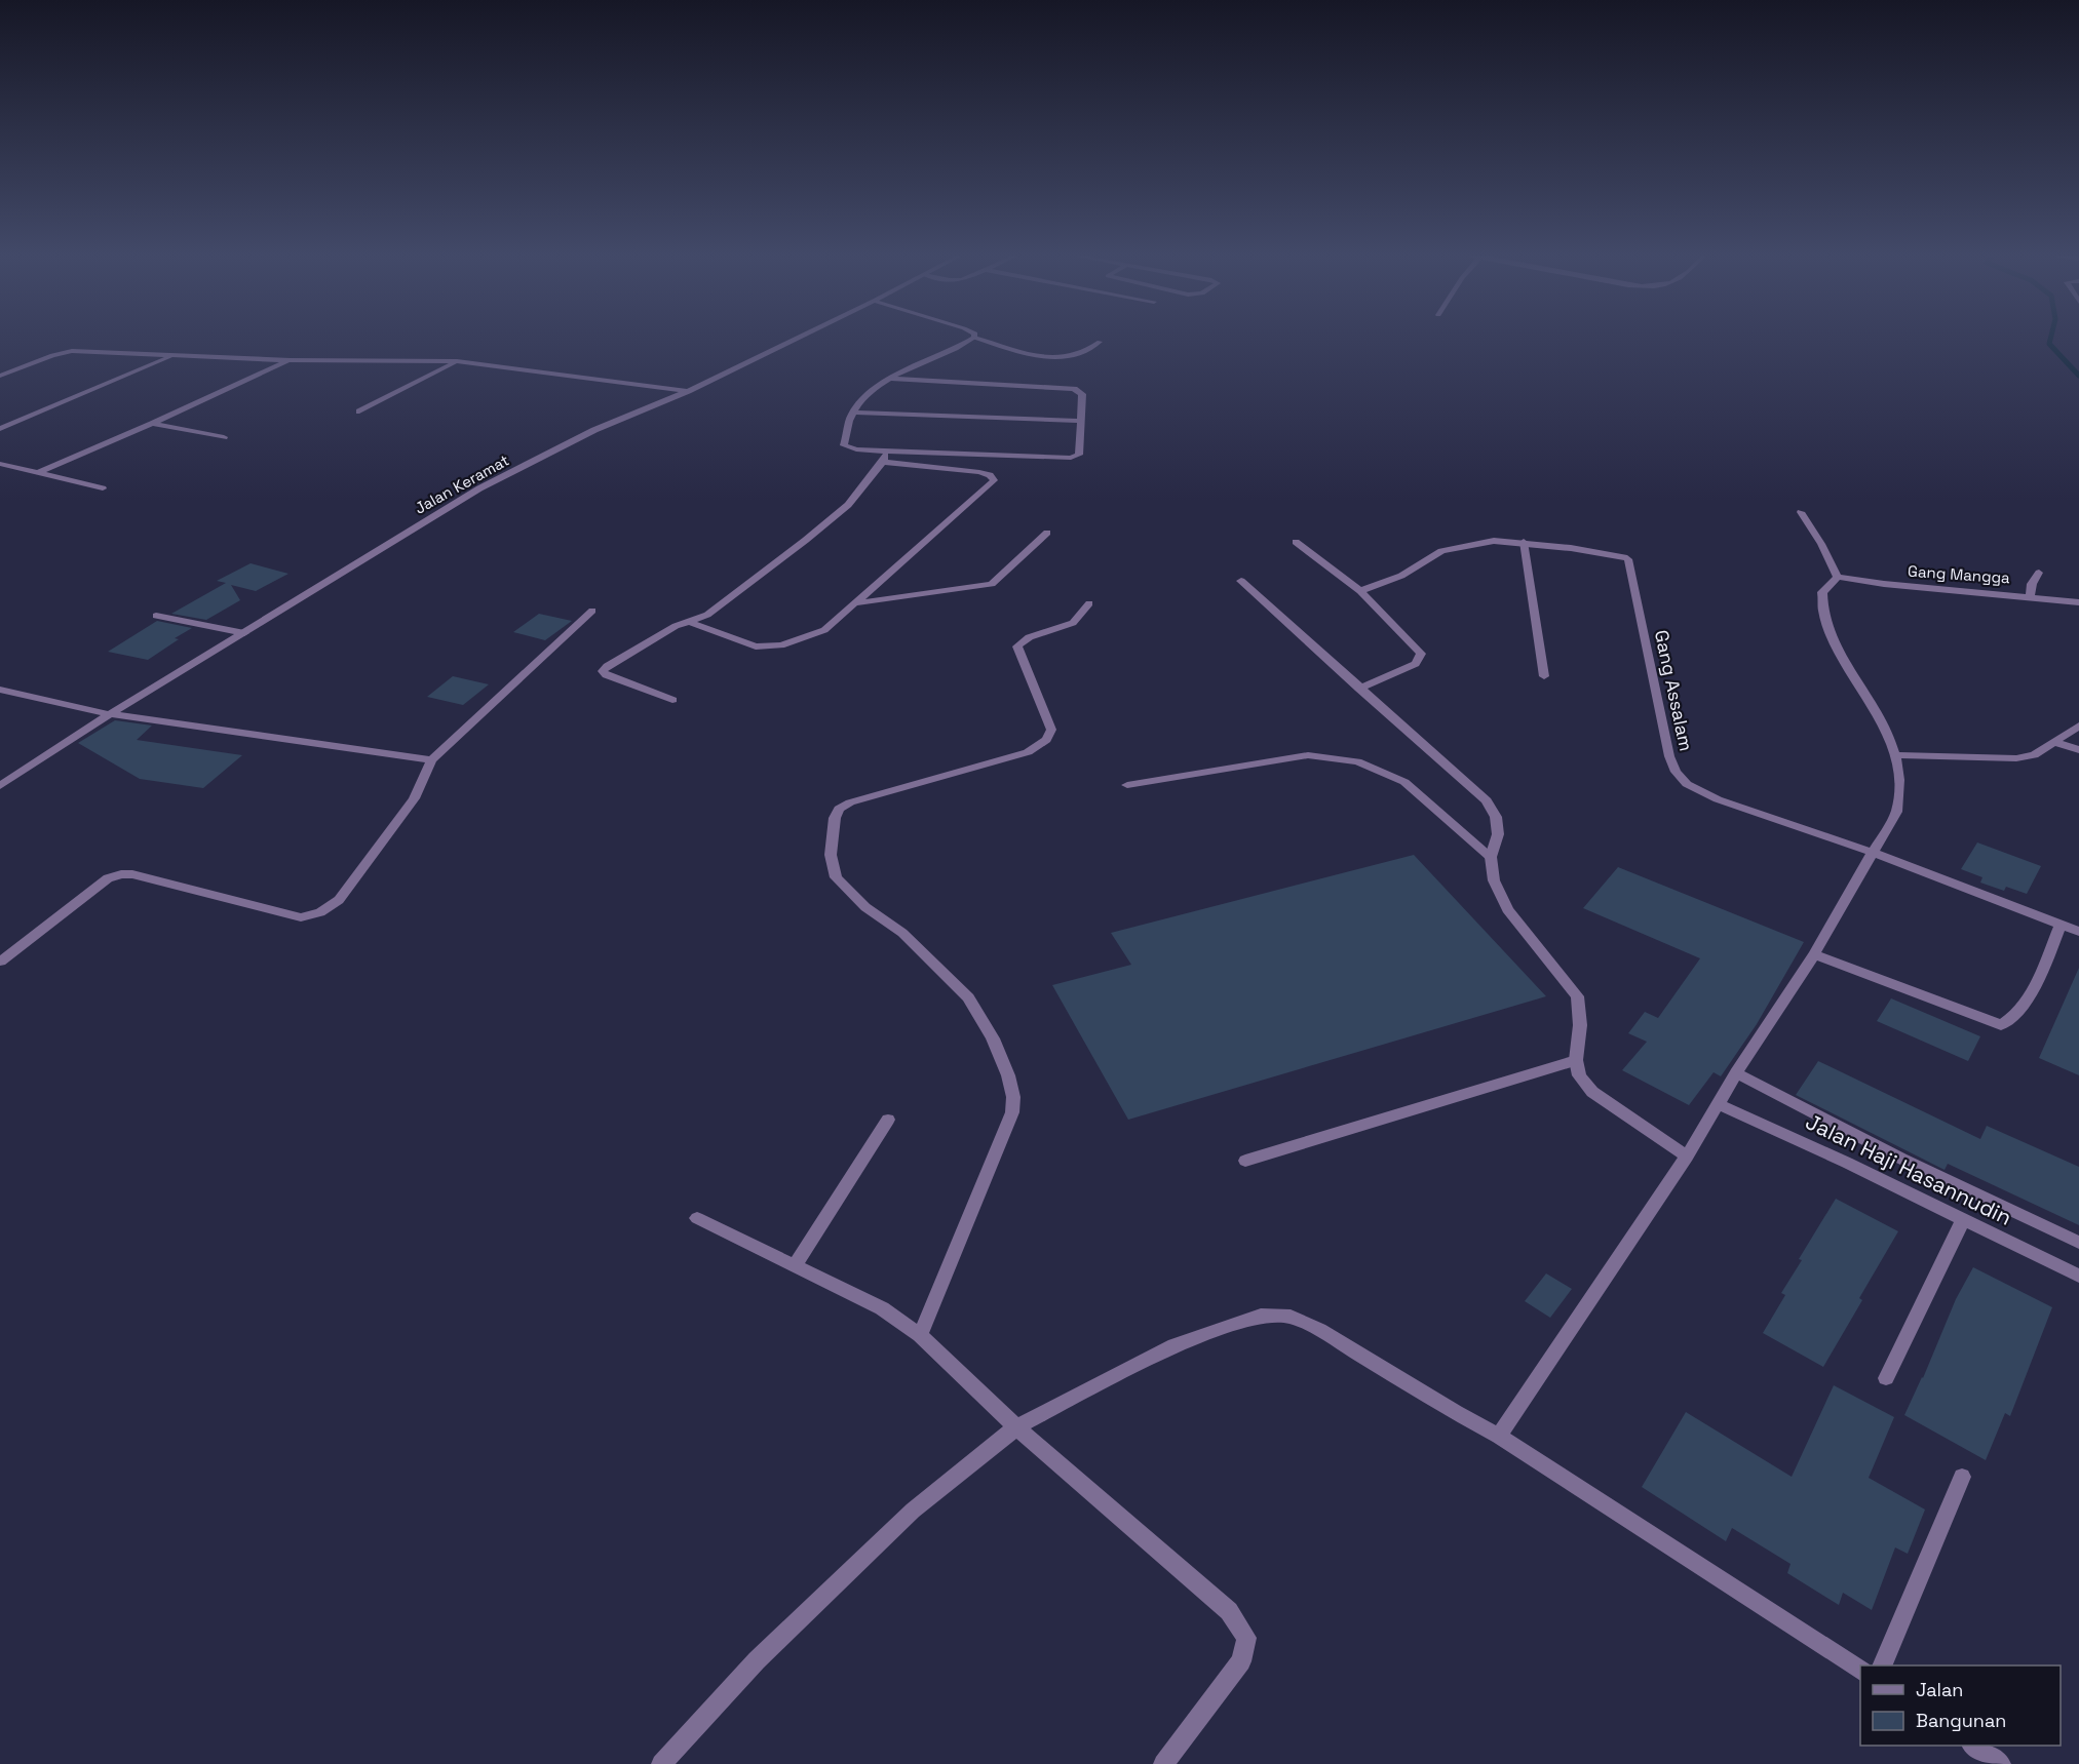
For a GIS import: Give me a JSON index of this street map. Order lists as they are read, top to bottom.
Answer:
{
  "streets": {
    "street": [
      "Jalan Keramat",
      "Gang Mangga",
      "Gang Assalam",
      "Jalan Haji Hasannudin"
    ]
  },
  "legend": ["Jalan", "Bangunan"]
}
